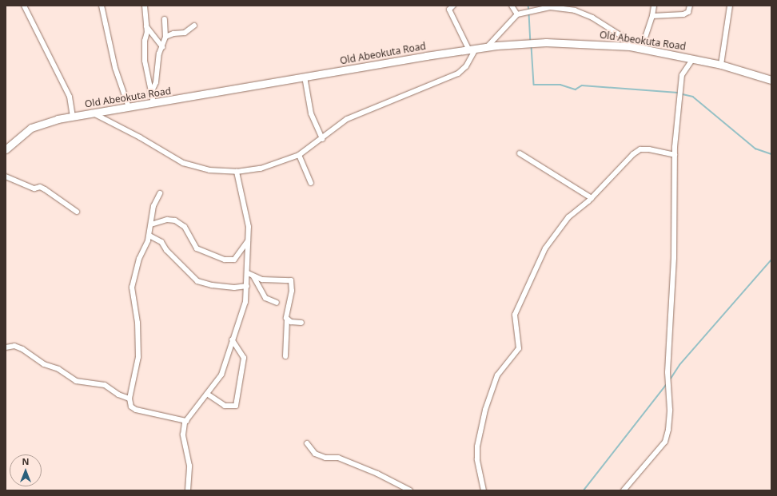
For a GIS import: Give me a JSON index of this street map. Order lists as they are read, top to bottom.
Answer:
{
  "streets": {
    "highway": ["Old Abeokuta Road"]
  },
  "north": "top"
}
